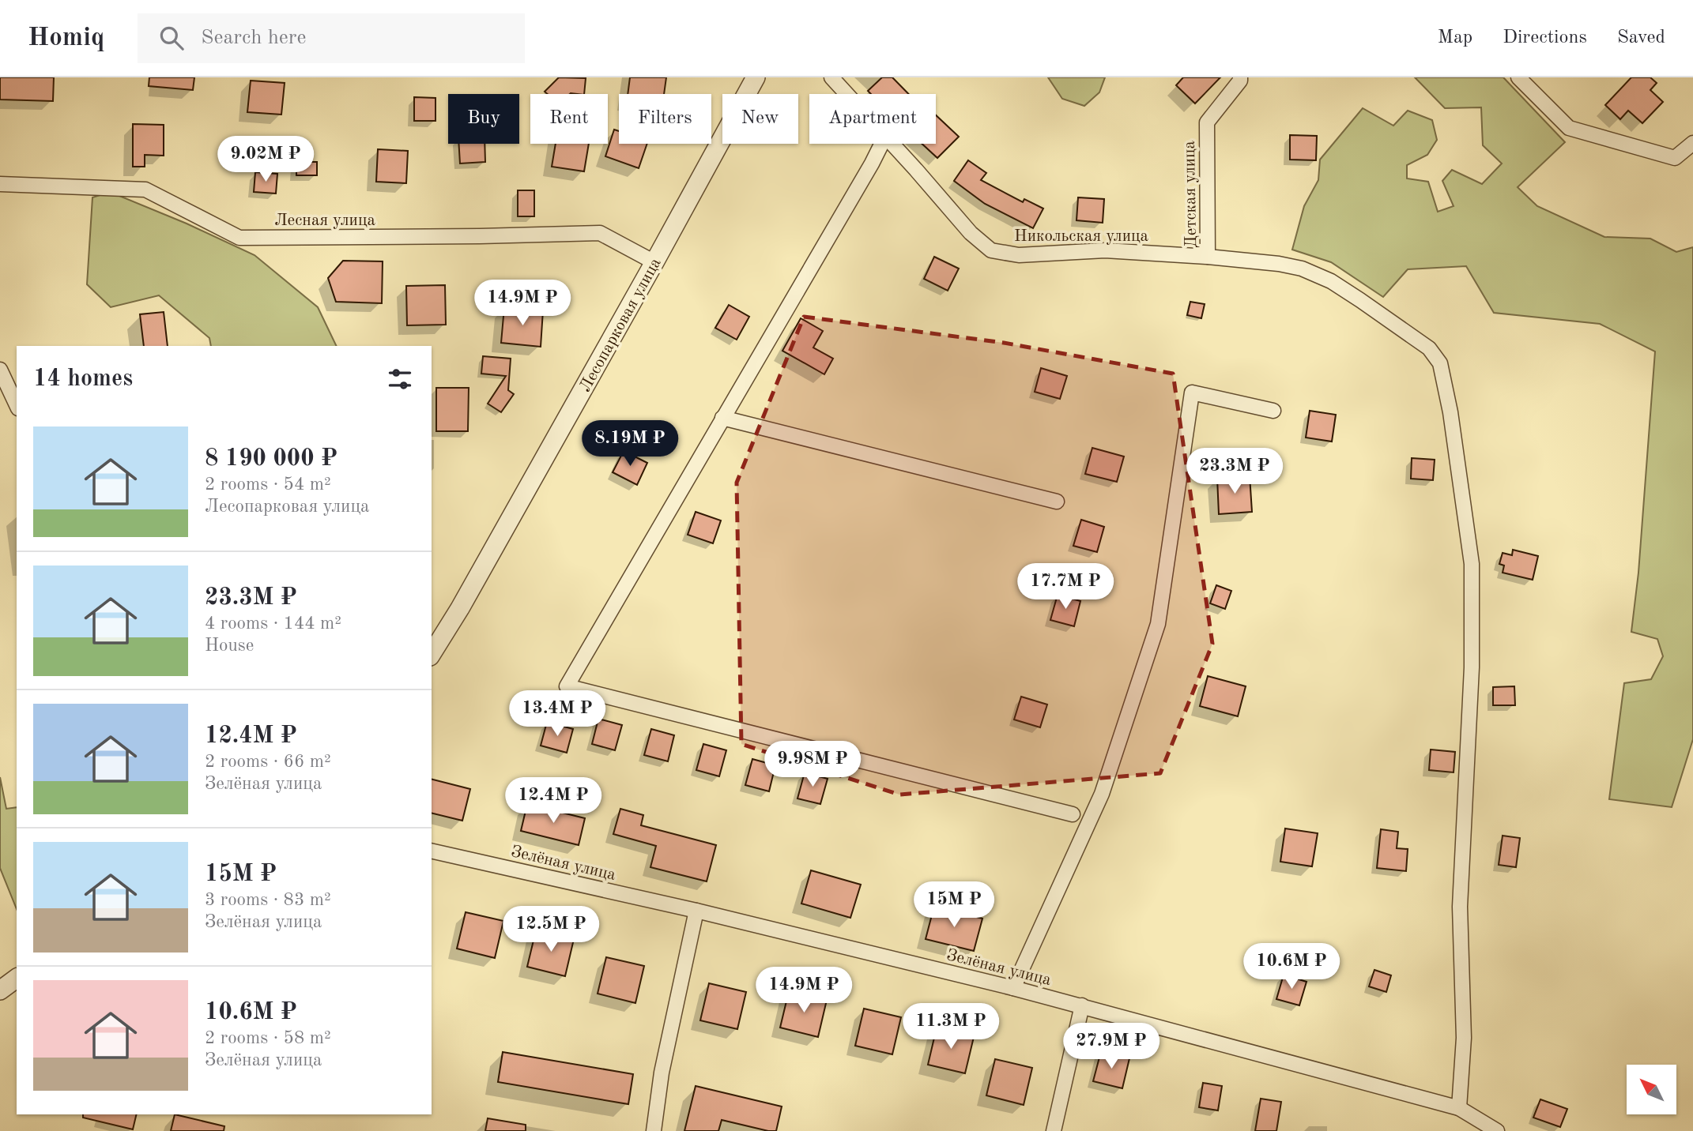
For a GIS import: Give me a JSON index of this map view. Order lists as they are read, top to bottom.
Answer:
{
  "streets": {
    "street": [
      "Детская улица",
      "Лесная улица",
      "Никольская улица",
      "Лесопарковая улица",
      "Зелёная улица"
    ]
  },
  "crossings": [
    ["Детская улица", "Никольская улица"],
    ["Лесная улица", "Лесопарковая улица"],
    ["Никольская улица", "Зелёная улица"]
  ],
  "north": "top left",
  "page": {
    "header": "Homiq",
    "search": "Search here",
    "nav": ["Map", "Directions", "Saved"],
    "chip": [
      "Buy",
      "Rent",
      "Filters",
      "New",
      "Apartment"
    ],
    "price": [
      "9.02M ₽",
      "14.9M ₽",
      "8.19M ₽",
      "23.3M ₽",
      "17.7M ₽",
      "13.4M ₽",
      "9.98M ₽",
      "12.4M ₽",
      "15M ₽",
      "12.5M ₽",
      "10.6M ₽",
      "14.9M ₽",
      "11.3M ₽",
      "27.9M ₽"
    ],
    "heading": "14 homes",
    "list": [
      {
        "name": "8 190 000 ₽",
        "note": "2 rooms · 54 m² · Лесопарковая улица"
      },
      {
        "name": "23.3M ₽",
        "note": "4 rooms · 144 m² · House"
      },
      {
        "name": "12.4M ₽",
        "note": "2 rooms · 66 m² · Зелёная улица"
      },
      {
        "name": "15M ₽",
        "note": "3 rooms · 83 m² · Зелёная улица"
      },
      {
        "name": "10.6M ₽",
        "note": "2 rooms · 58 m² · Зелёная улица"
      }
    ]
  }
}
